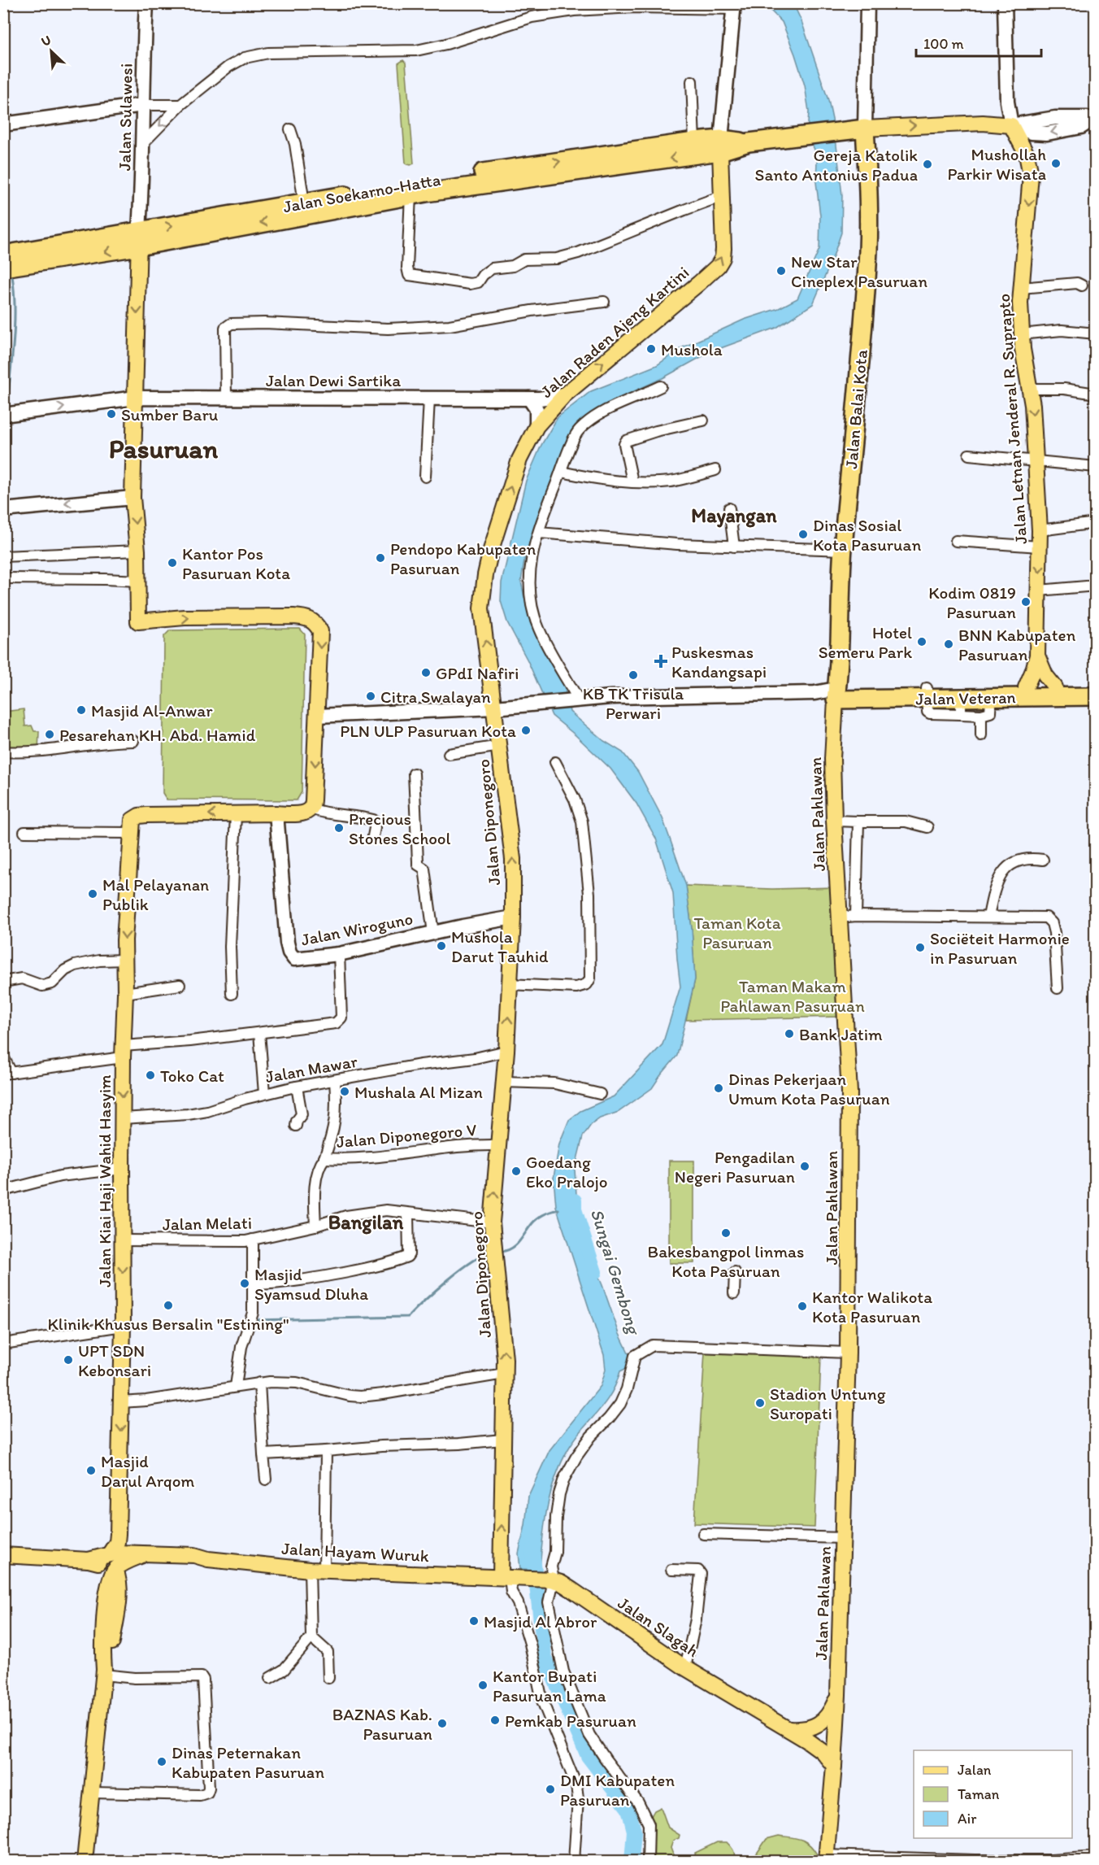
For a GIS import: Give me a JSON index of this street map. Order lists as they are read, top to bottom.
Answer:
{
  "streets": {
    "highway": ["Jalan Soekarno-Hatta", "Jalan Balai Kota", "Jalan Veteran"],
    "main road": [
      "Jalan Raden Ajeng Kartini",
      "Jalan Letnan Jenderal R. Suprapto",
      "Jalan Pahlawan",
      "Jalan Diponegoro",
      "Jalan Kiai Haji Wahid Hasyim",
      "Jalan Hayam Wuruk",
      "Jalan Slagah"
    ],
    "street": [
      "Jalan Sulawesi",
      "Jalan Dewi Sartika",
      "Jalan Wiroguno",
      "Jalan Mawar",
      "Jalan Diponegoro V",
      "Jalan Melati"
    ]
  },
  "crossings": [
    ["Jalan Sulawesi", "Jalan Soekarno-Hatta"],
    ["Jalan Soekarno-Hatta", "Jalan Raden Ajeng Kartini"],
    ["Jalan Raden Ajeng Kartini", "Jalan Dewi Sartika"],
    ["Jalan Raden Ajeng Kartini", "Jalan Diponegoro"],
    ["Jalan Balai Kota", "Jalan Veteran"],
    ["Jalan Balai Kota", "Jalan Pahlawan"],
    ["Jalan Veteran", "Jalan Pahlawan"],
    ["Jalan Pahlawan", "Jalan Slagah"],
    ["Jalan Diponegoro", "Jalan Wiroguno"],
    ["Jalan Diponegoro", "Jalan Mawar"],
    ["Jalan Diponegoro", "Jalan Diponegoro V"],
    ["Jalan Diponegoro", "Jalan Melati"],
    ["Jalan Diponegoro", "Jalan Hayam Wuruk"],
    ["Jalan Diponegoro", "Jalan Slagah"],
    ["Jalan Mawar", "Jalan Kiai Haji Wahid Hasyim"],
    ["Jalan Kiai Haji Wahid Hasyim", "Jalan Melati"],
    ["Jalan Kiai Haji Wahid Hasyim", "Jalan Hayam Wuruk"],
    ["Jalan Hayam Wuruk", "Jalan Slagah"]
  ],
  "one_way": [
    "Jalan Raden Ajeng Kartini",
    "Jalan Letnan Jenderal R. Suprapto",
    "Jalan Diponegoro",
    "Jalan Kiai Haji Wahid Hasyim"
  ],
  "districts": ["Pasuruan", "Mayangan", "Bangilan"],
  "water": ["Sungai Gembong"],
  "parks": ["Taman Kota Pasuruan", "Taman Makam Pahlawan Pasuruan"],
  "places": {
    "other": [
      "Mushollah Parkir Wisata",
      "Gereja Katolik Santo Antonius Padua",
      "New Star Cineplex Pasuruan",
      "Mushola",
      "Sumber Baru",
      "Dinas Sosial Kota Pasuruan",
      "Pendopo Kabupaten Pasuruan",
      "Kantor Pos Pasuruan Kota",
      "Kodim 0819 Pasuruan",
      "Hotel Semeru Park",
      "BNN Kabupaten Pasuruan",
      "GPdI Nafiri",
      "KB TK Trisula Perwari",
      "Citra Swalayan",
      "Masjid Al-Anwar",
      "PLN ULP Pasuruan Kota",
      "Pesarehan KH. Abd. Hamid",
      "Precious Stones School",
      "Mal Pelayanan Publik",
      "Mushola Darut Tauhid",
      "Sociëteit Harmonie in Pasuruan",
      "Bank Jatim",
      "Toko Cat",
      "Dinas Pekerjaan Umum Kota Pasuruan",
      "Mushala Al Mizan",
      "Pengadilan Negeri Pasuruan",
      "Goedang Eko Pralojo",
      "Bakesbangpol linmas Kota Pasuruan",
      "Masjid Syamsud Dluha",
      "Klinik Khusus Bersalin \"Estining\"",
      "Kantor Walikota Kota Pasuruan",
      "UPT SDN Kebonsari",
      "Stadion Untung Suropati",
      "Masjid Darul Arqom",
      "Masjid Al Abror",
      "Kantor Bupati Pasuruan Lama",
      "Pemkab Pasuruan",
      "BAZNAS Kab. Pasuruan",
      "Dinas Peternakan Kabupaten Pasuruan",
      "DMI Kabupaten Pasuruan"
    ],
    "health": ["Puskesmas Kandangsapi"]
  },
  "legend": ["Jalan", "Taman", "Air"],
  "scale_bar": "100 m",
  "north": "top left"
}
